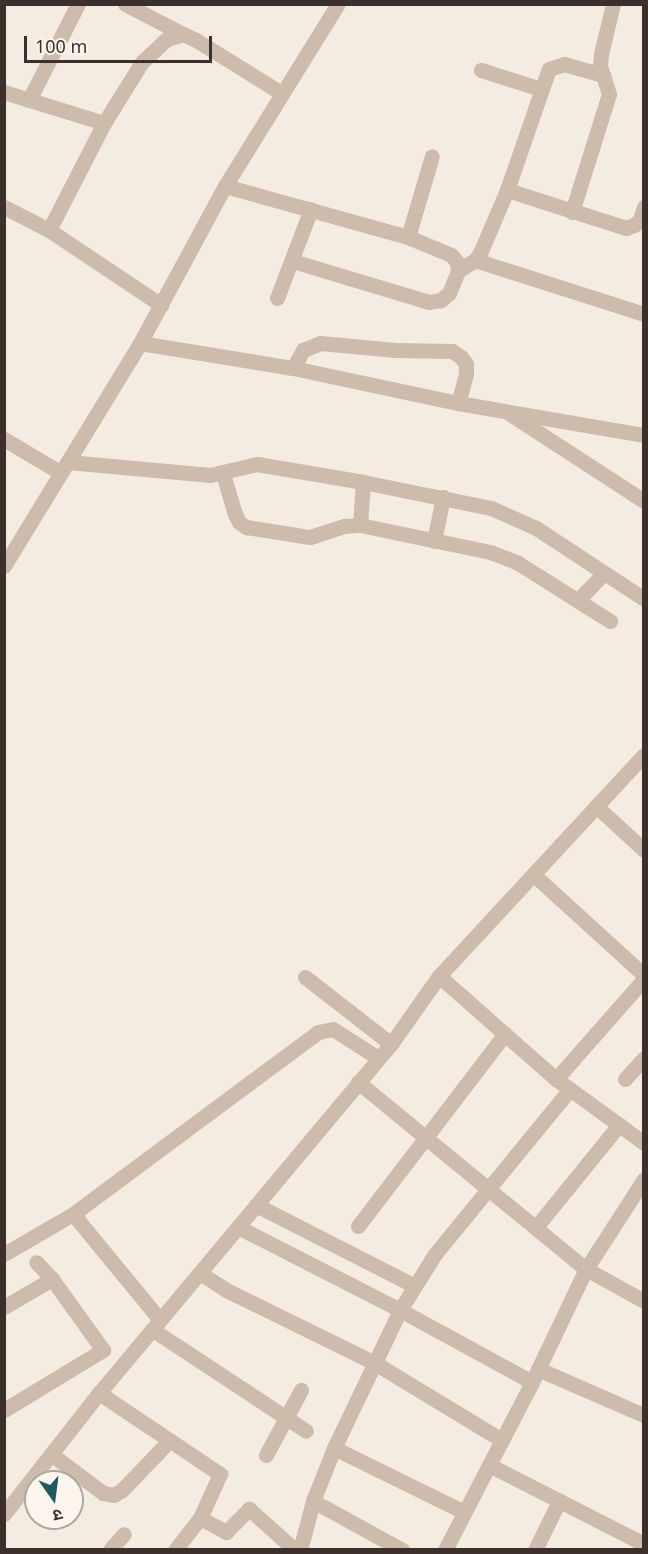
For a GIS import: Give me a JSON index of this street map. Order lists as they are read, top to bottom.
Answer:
{
  "scale_bar": "100 m",
  "north": "bottom"
}
